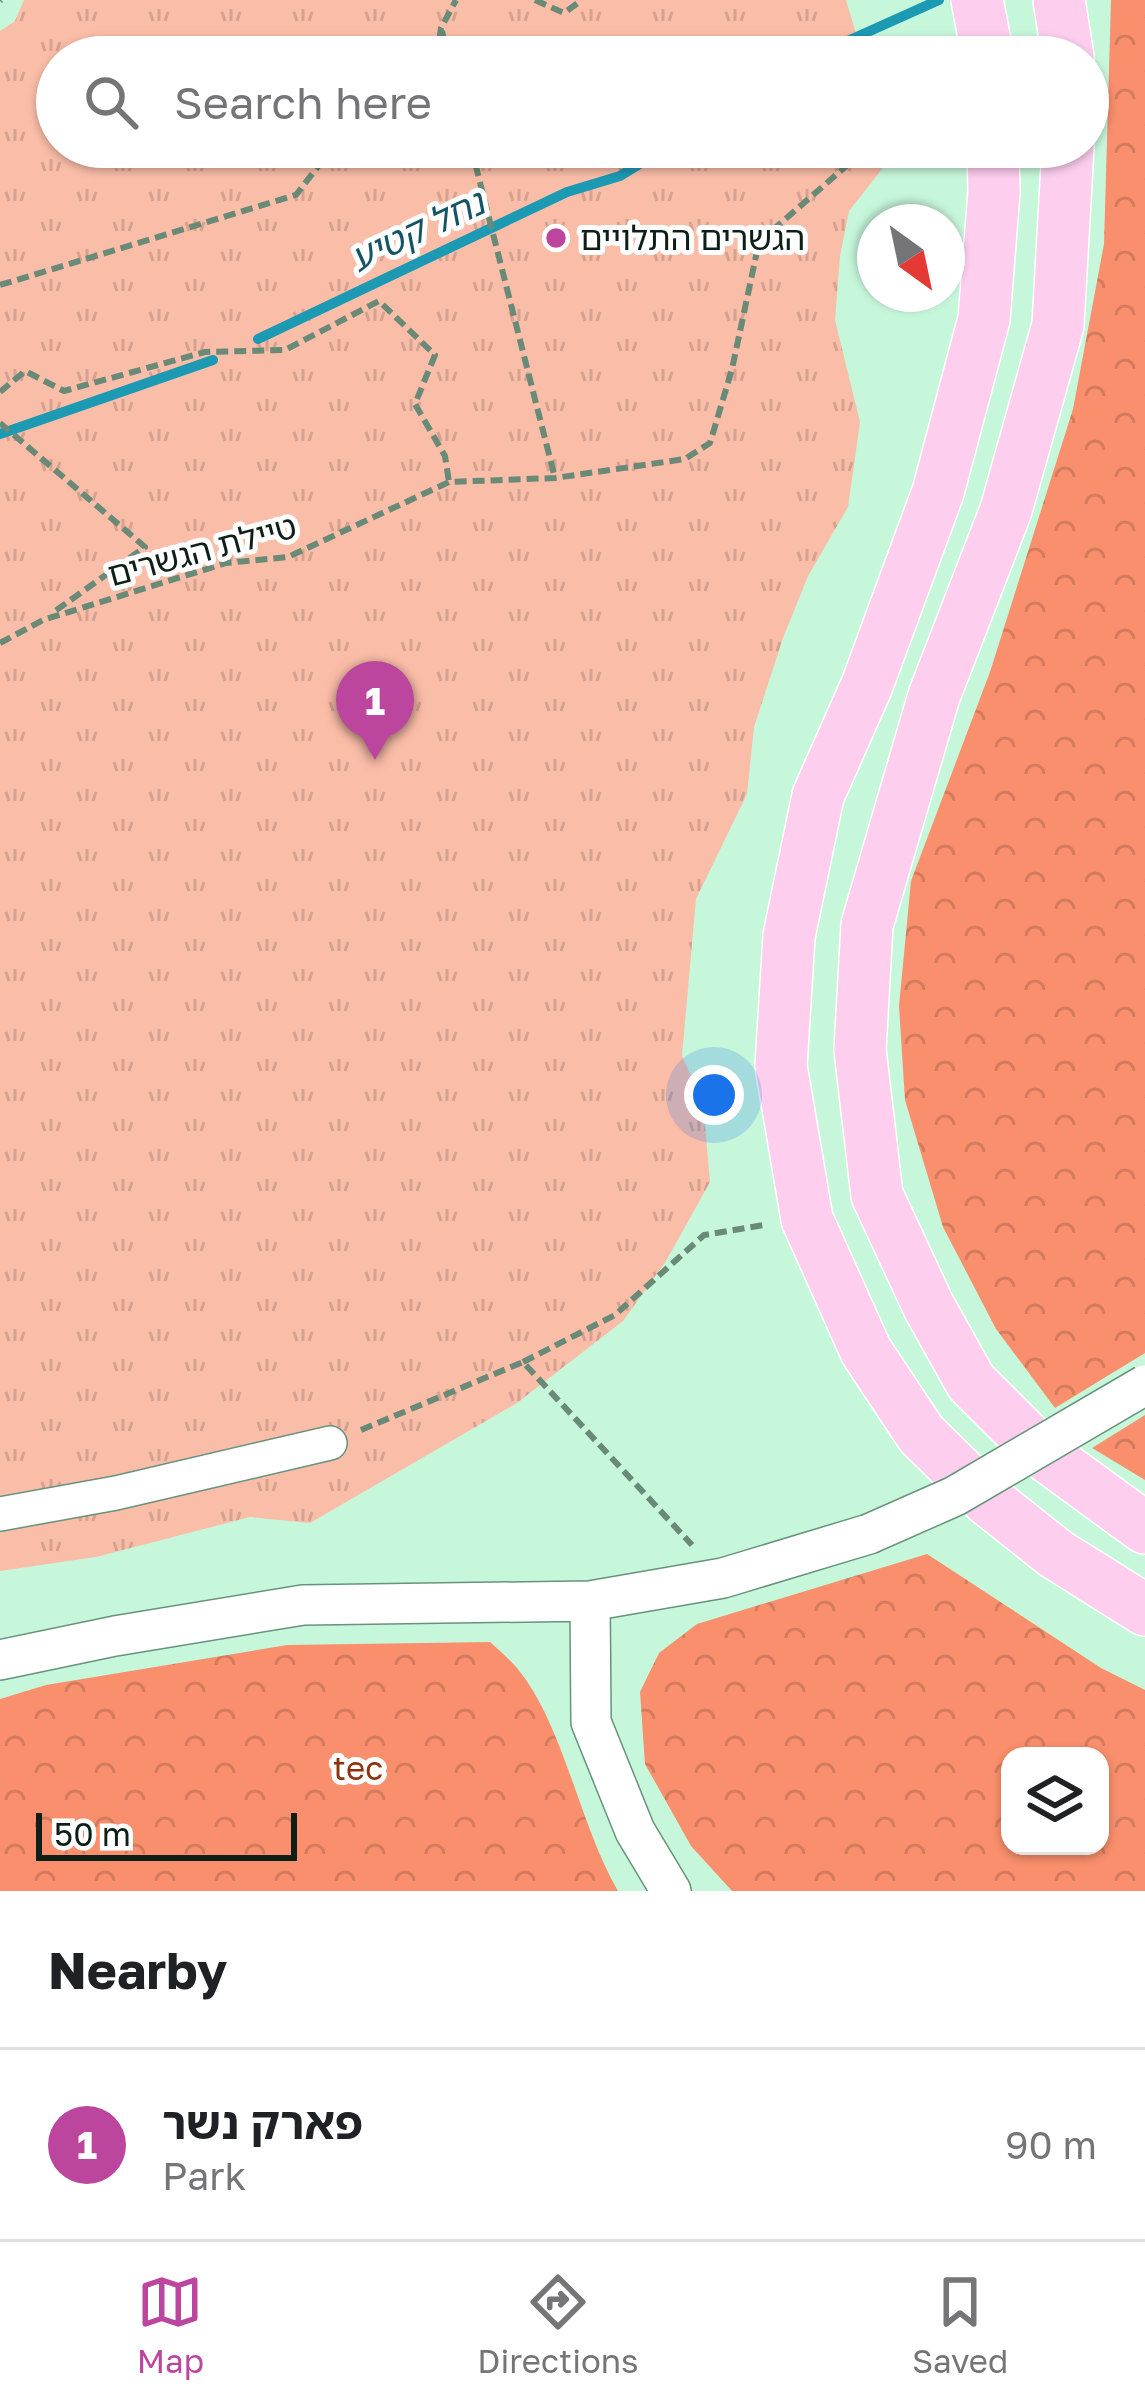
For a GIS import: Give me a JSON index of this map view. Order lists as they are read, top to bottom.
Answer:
{
  "streets": {
    "path": ["טיילת הגשרים"]
  },
  "water": ["נחל קטיע"],
  "parks": ["tec"],
  "places": ["הגשרים התלויים"],
  "scale_bar": "50 m",
  "north": "bottom right",
  "page": {
    "search": "Search here",
    "pins": "1",
    "scale": "50 m",
    "heading": "Nearby",
    "list": [
      {
        "mark": "1",
        "name": "פארק נשר",
        "note": "Park",
        "value": "90 m"
      }
    ],
    "nav": ["Map", "Directions", "Saved"]
  }
}
